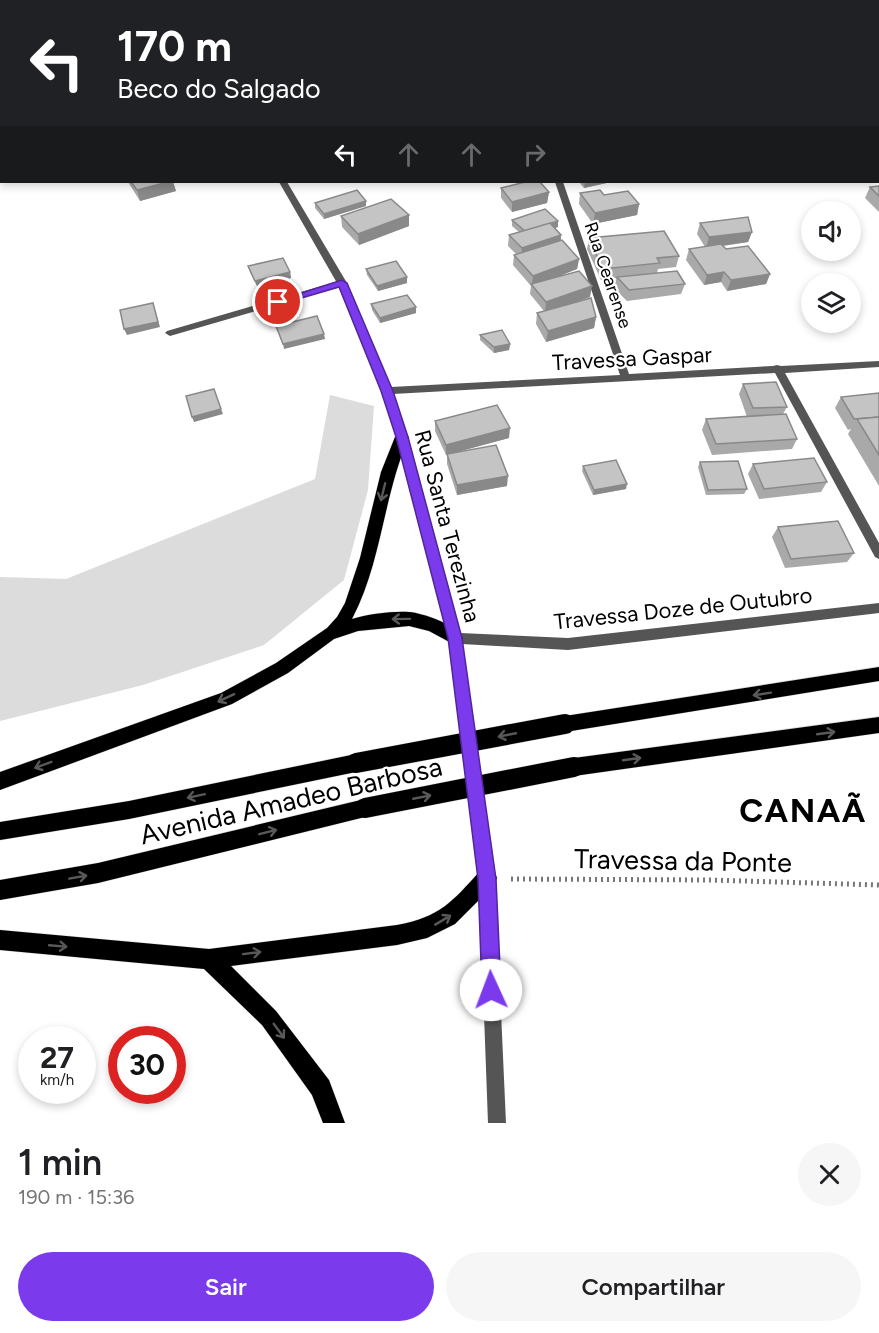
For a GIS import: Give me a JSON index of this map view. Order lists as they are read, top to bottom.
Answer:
{
  "streets": {
    "main road": ["Avenida Amadeo Barbosa"],
    "street": [
      "Rua Cearense",
      "Travessa Gaspar",
      "Rua Santa Terezinha",
      "Travessa Doze de Outubro"
    ],
    "path": ["Travessa da Ponte"]
  },
  "crossings": [
    ["Rua Cearense", "Travessa Gaspar"],
    ["Travessa Gaspar", "Rua Santa Terezinha"],
    ["Rua Santa Terezinha", "Travessa Doze de Outubro"],
    ["Rua Santa Terezinha", "Travessa da Ponte"]
  ],
  "districts": ["CANAÃ"],
  "page": {
    "turn": ["170 m", "Beco do Salgado"],
    "speed": "27 km/h",
    "limit": "30",
    "heading": ["1 min", "190 m · 15:36"],
    "buttons": ["Sair", "Compartilhar"]
  }
}
